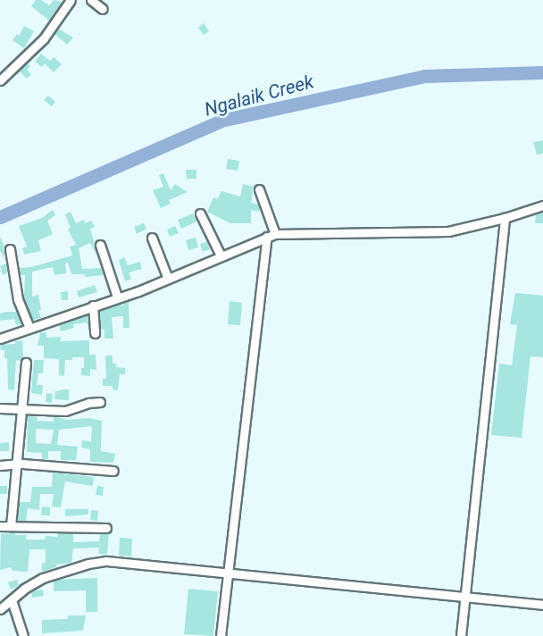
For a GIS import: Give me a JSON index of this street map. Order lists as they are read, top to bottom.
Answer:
{
  "water": ["Ngalaik Creek"]
}
